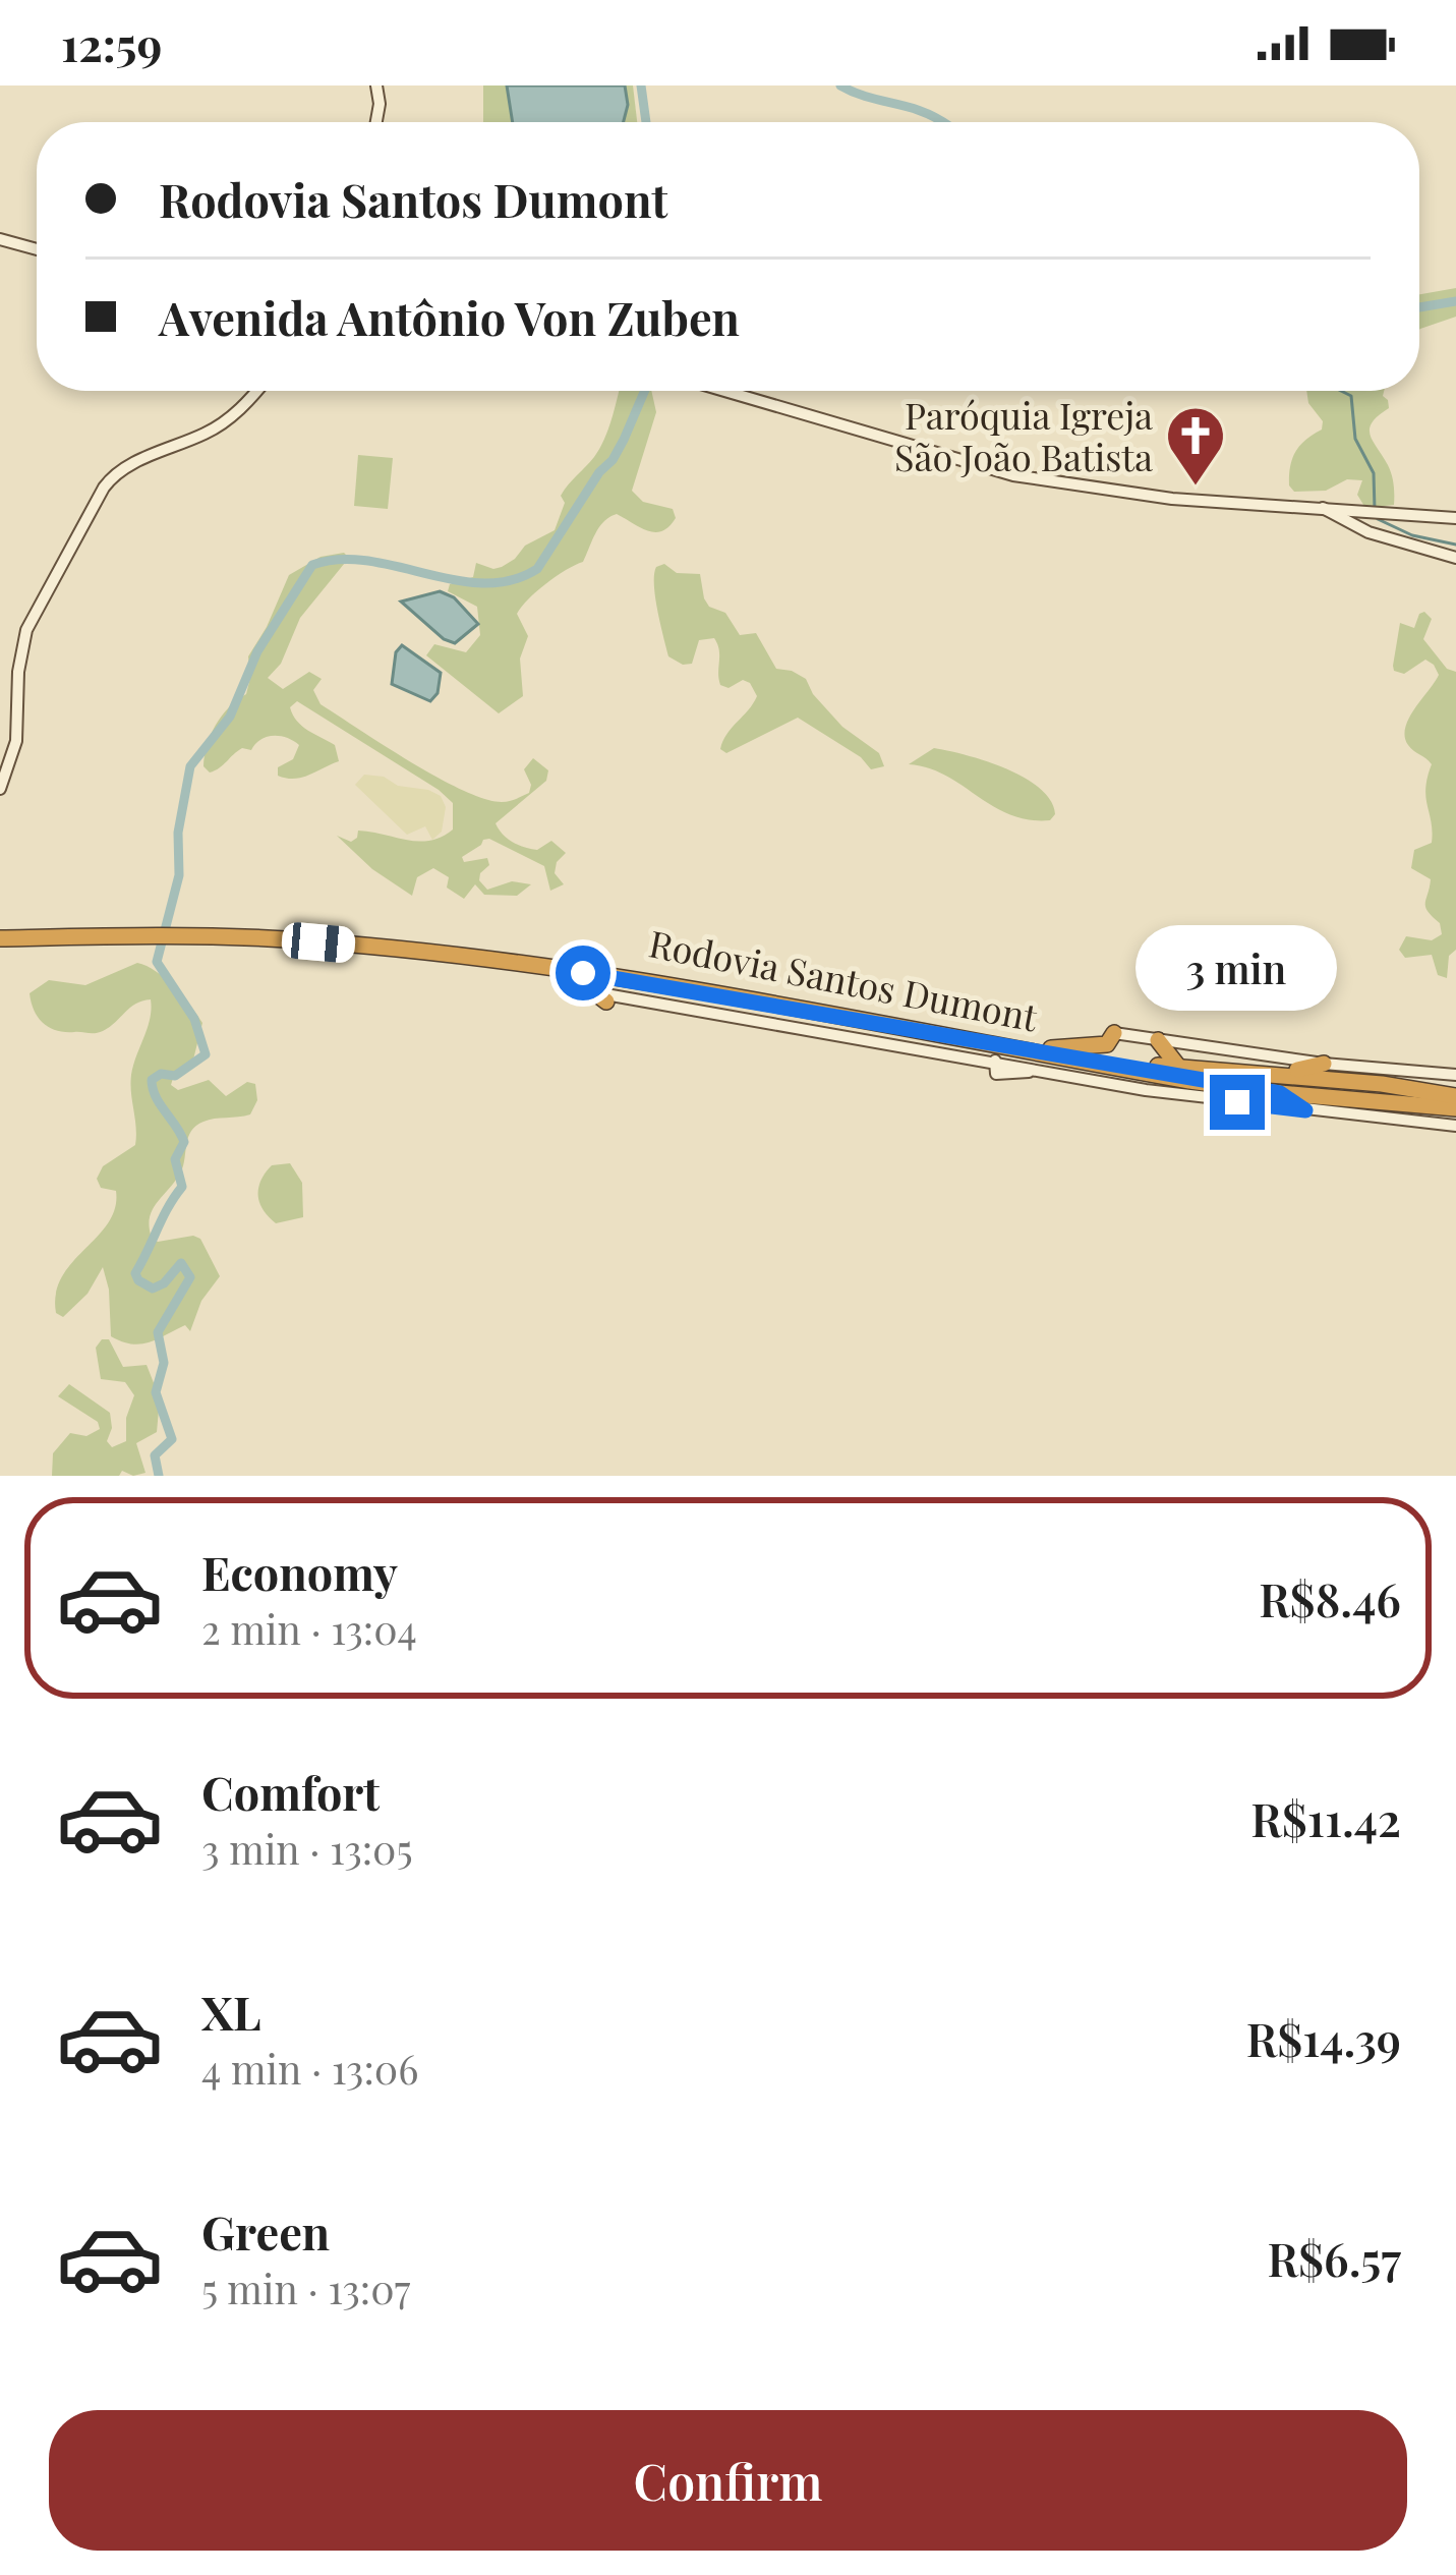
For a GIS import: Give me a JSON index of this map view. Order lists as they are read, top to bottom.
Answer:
{
  "streets": {
    "highway": ["Rodovia Santos Dumont"]
  },
  "places": {
    "church": ["Paróquia Igreja São João Batista"]
  },
  "page": {
    "status": "12:59",
    "banner": ["Rodovia Santos Dumont", "Avenida Antônio Von Zuben"],
    "bubble": "3 min",
    "list": [
      {
        "name": "Economy",
        "note": "2 min · 13:04",
        "value": "R$8.46"
      },
      {
        "name": "Comfort",
        "note": "3 min · 13:05",
        "value": "R$11.42"
      },
      {
        "name": "XL",
        "note": "4 min · 13:06",
        "value": "R$14.39"
      },
      {
        "name": "Green",
        "note": "5 min · 13:07",
        "value": "R$6.57"
      }
    ],
    "buttons": "Confirm"
  }
}
